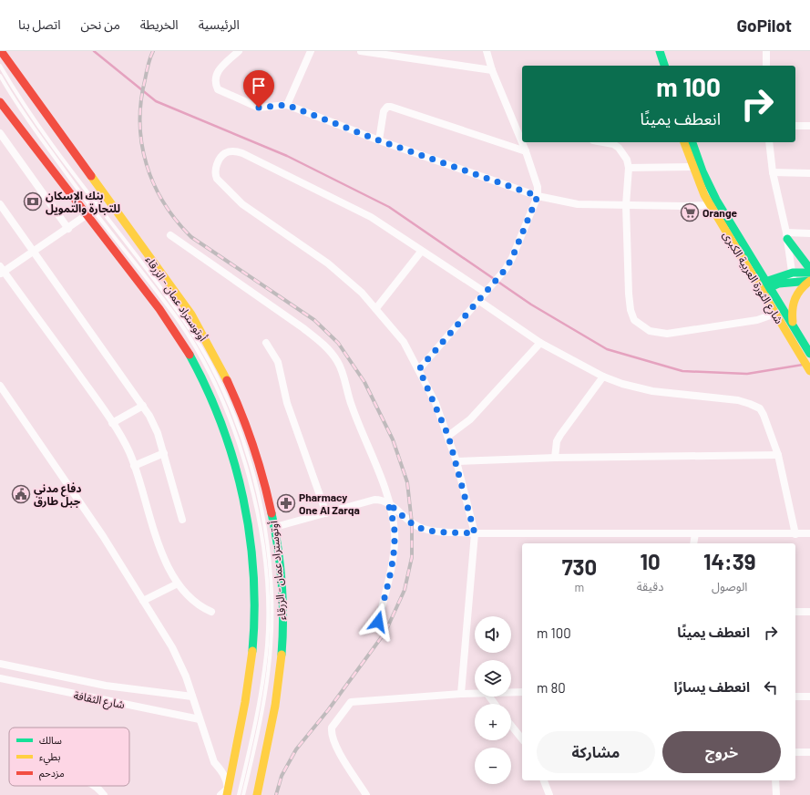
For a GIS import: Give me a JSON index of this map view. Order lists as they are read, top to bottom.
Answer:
{
  "streets": {
    "main road": ["شارع الثورة العربية الكبرى", "أوتوستراد عمان - الزرقاء"],
    "street": ["شارع الثقافة"]
  },
  "places": {
    "bank": ["بنك الإسكان للتجارة والتمويل"],
    "supermarket": ["Orange"],
    "public building": ["دفاع مدني جبل طارق"],
    "pharmacy": ["Pharmacy One Al Zarqa"]
  },
  "legend": ["سالك", "بطيء", "مزدحم"],
  "page": {
    "header": "GoPilot",
    "nav": [
      "الرئيسية",
      "الخريطة",
      "من نحن",
      "اتصل بنا"
    ],
    "turn": ["100 m", "انعطف يمينًا"],
    "eta": [
      "14:39",
      "الوصول",
      "10",
      "دقيقة",
      "730",
      "m"
    ],
    "list": [
      {
        "name": "انعطف يمينًا",
        "value": "100 m"
      },
      {
        "name": "انعطف يسارًا",
        "value": "80 m"
      }
    ],
    "map_buttons": ["+", "−"],
    "buttons": ["خروج", "مشاركة"]
  }
}
